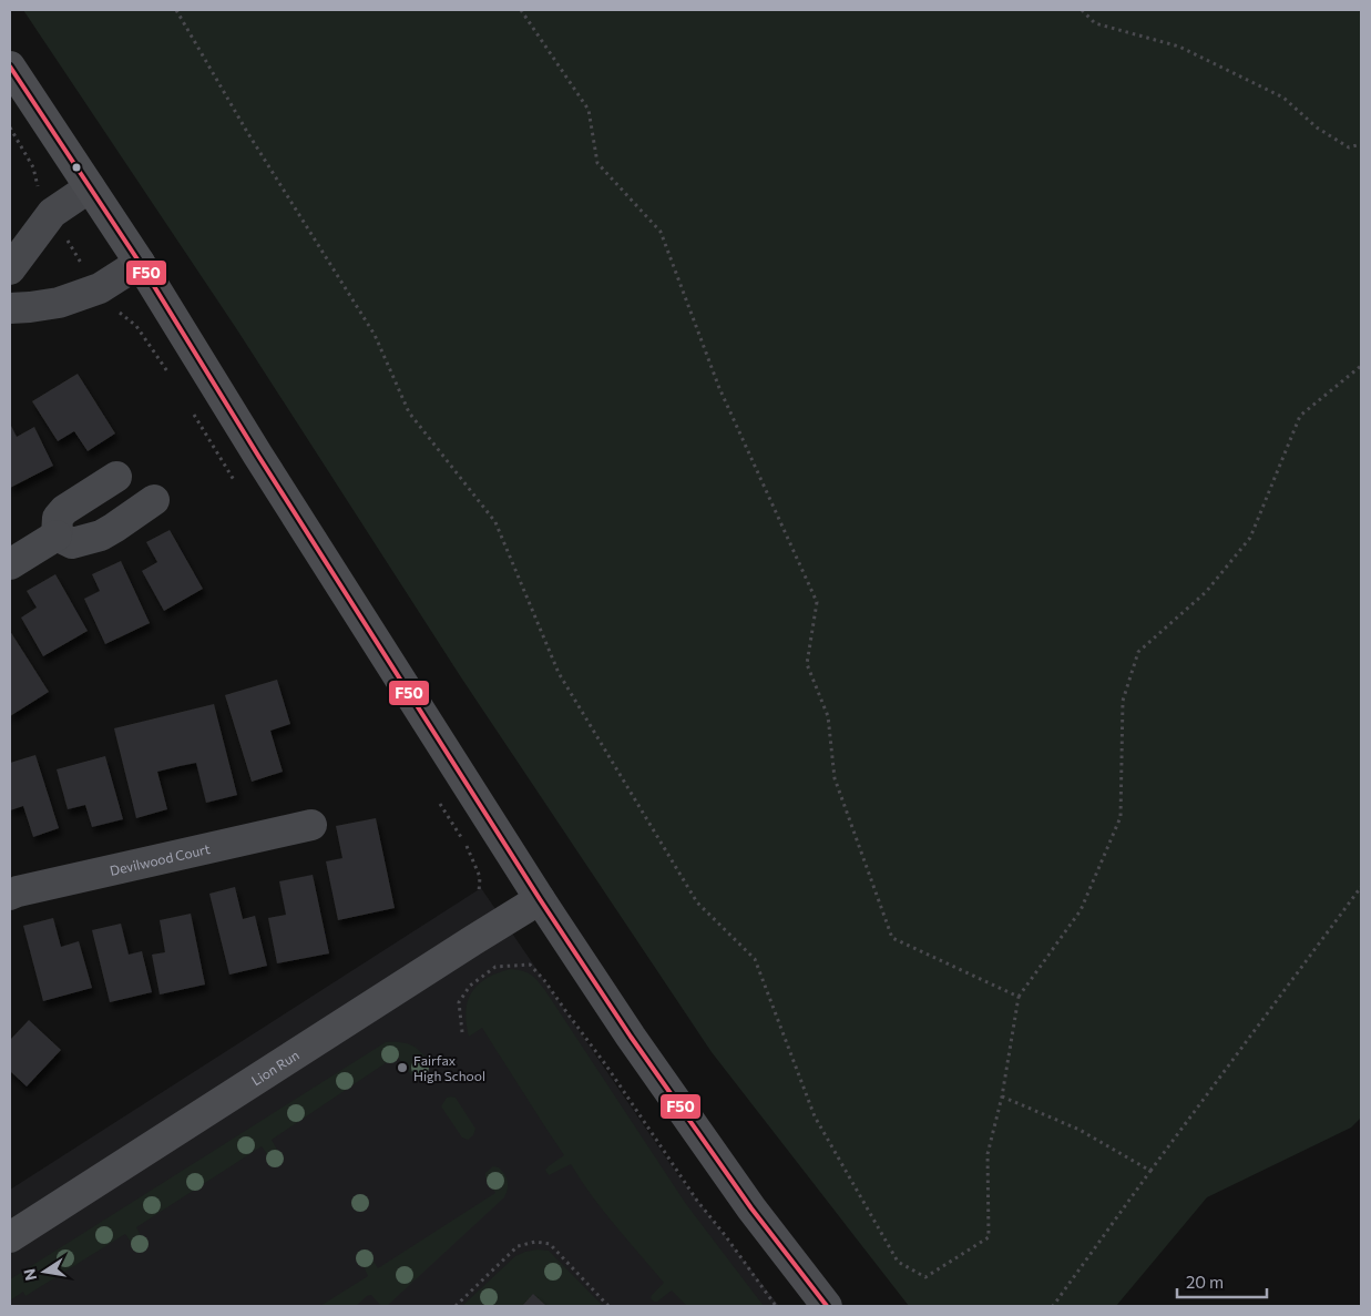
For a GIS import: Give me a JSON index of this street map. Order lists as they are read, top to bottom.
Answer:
{
  "streets": {
    "main road": ["Lion Run"],
    "street": ["Devilwood Court"]
  },
  "places": ["Fairfax High School"],
  "lines": ["transit line F50"],
  "scale_bar": "20 m",
  "north": "left"
}
